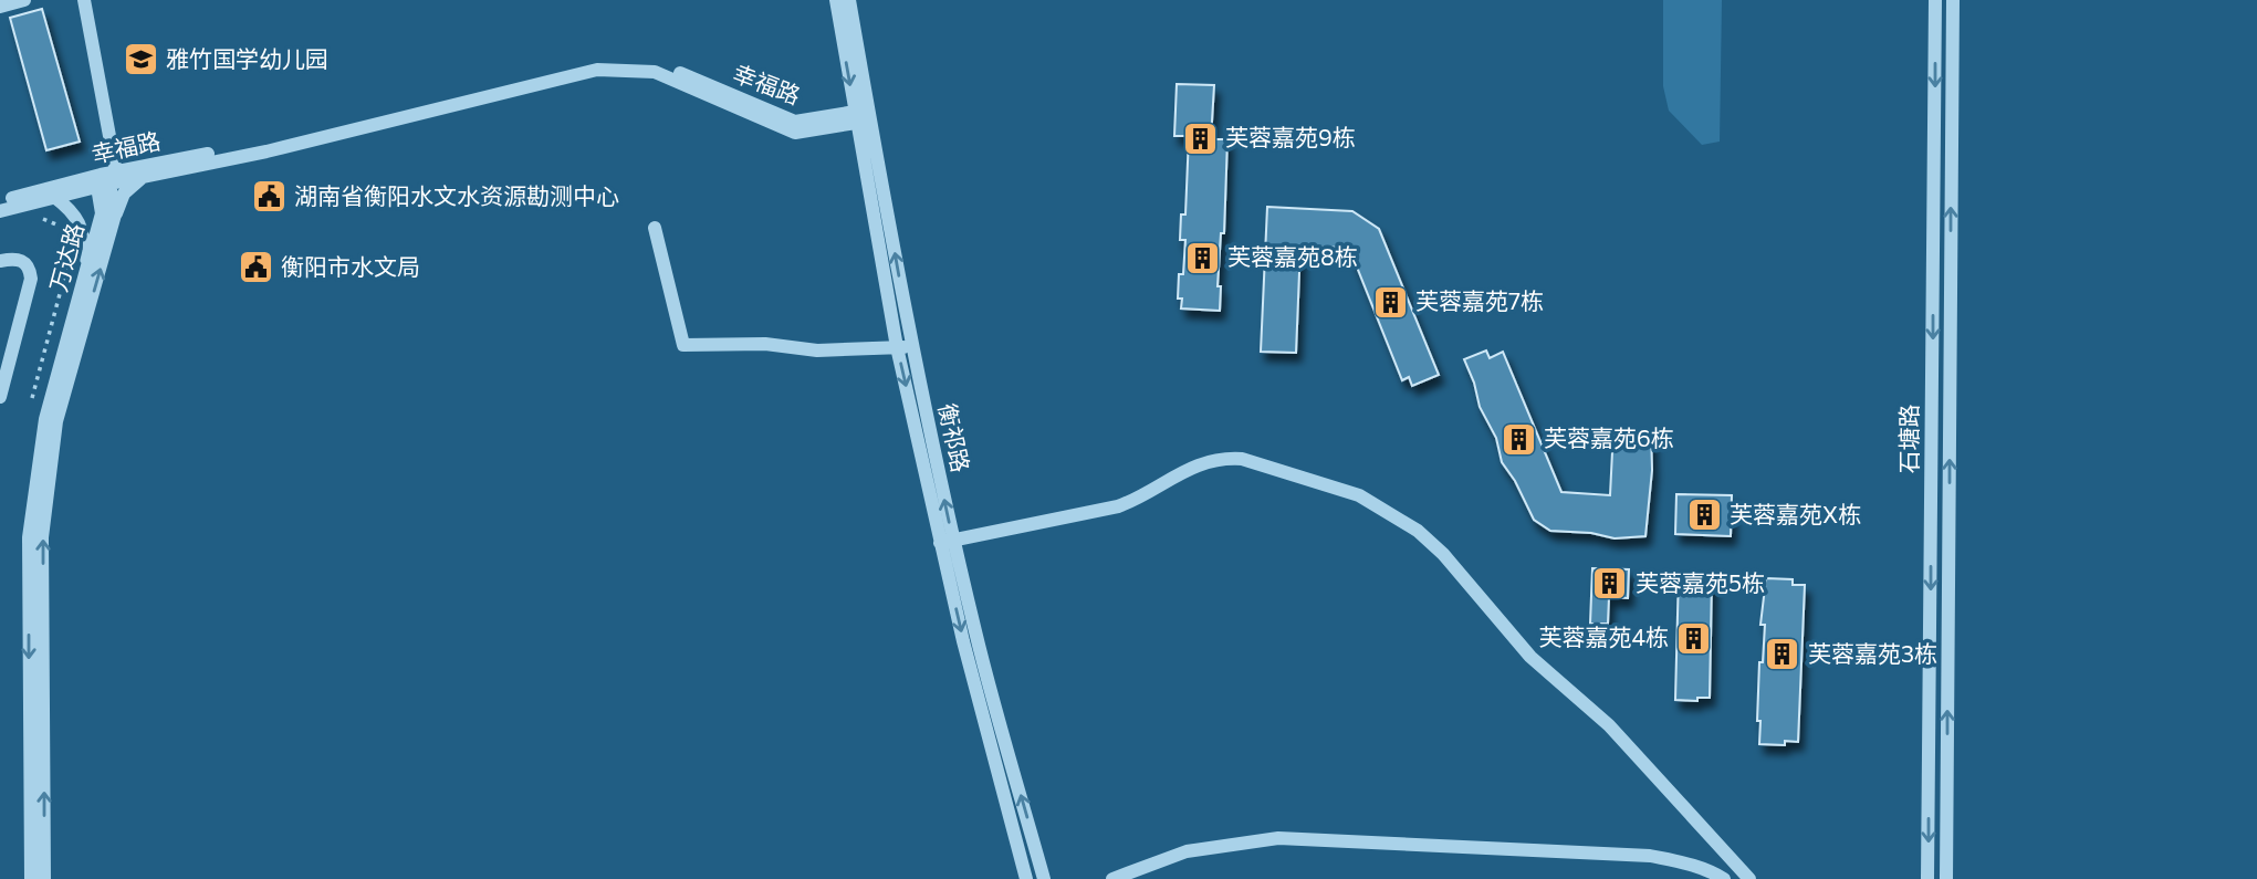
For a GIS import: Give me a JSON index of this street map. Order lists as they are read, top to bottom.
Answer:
{
  "streets": {
    "street": [
      "幸福路",
      "万达路",
      "衡祁路",
      "石塘路"
    ]
  },
  "crossings": [
    ["幸福路", "万达路"],
    ["幸福路", "衡祁路"]
  ],
  "places": {
    "school or university": ["雅竹国学幼儿园"],
    "building": [
      "芙蓉嘉苑9栋",
      "芙蓉嘉苑8栋",
      "芙蓉嘉苑7栋",
      "芙蓉嘉苑6栋",
      "芙蓉嘉苑X栋",
      "芙蓉嘉苑5栋",
      "芙蓉嘉苑4栋",
      "芙蓉嘉苑3栋"
    ],
    "public building": ["湖南省衡阳水文水资源勘测中心", "衡阳市水文局"]
  }
}
